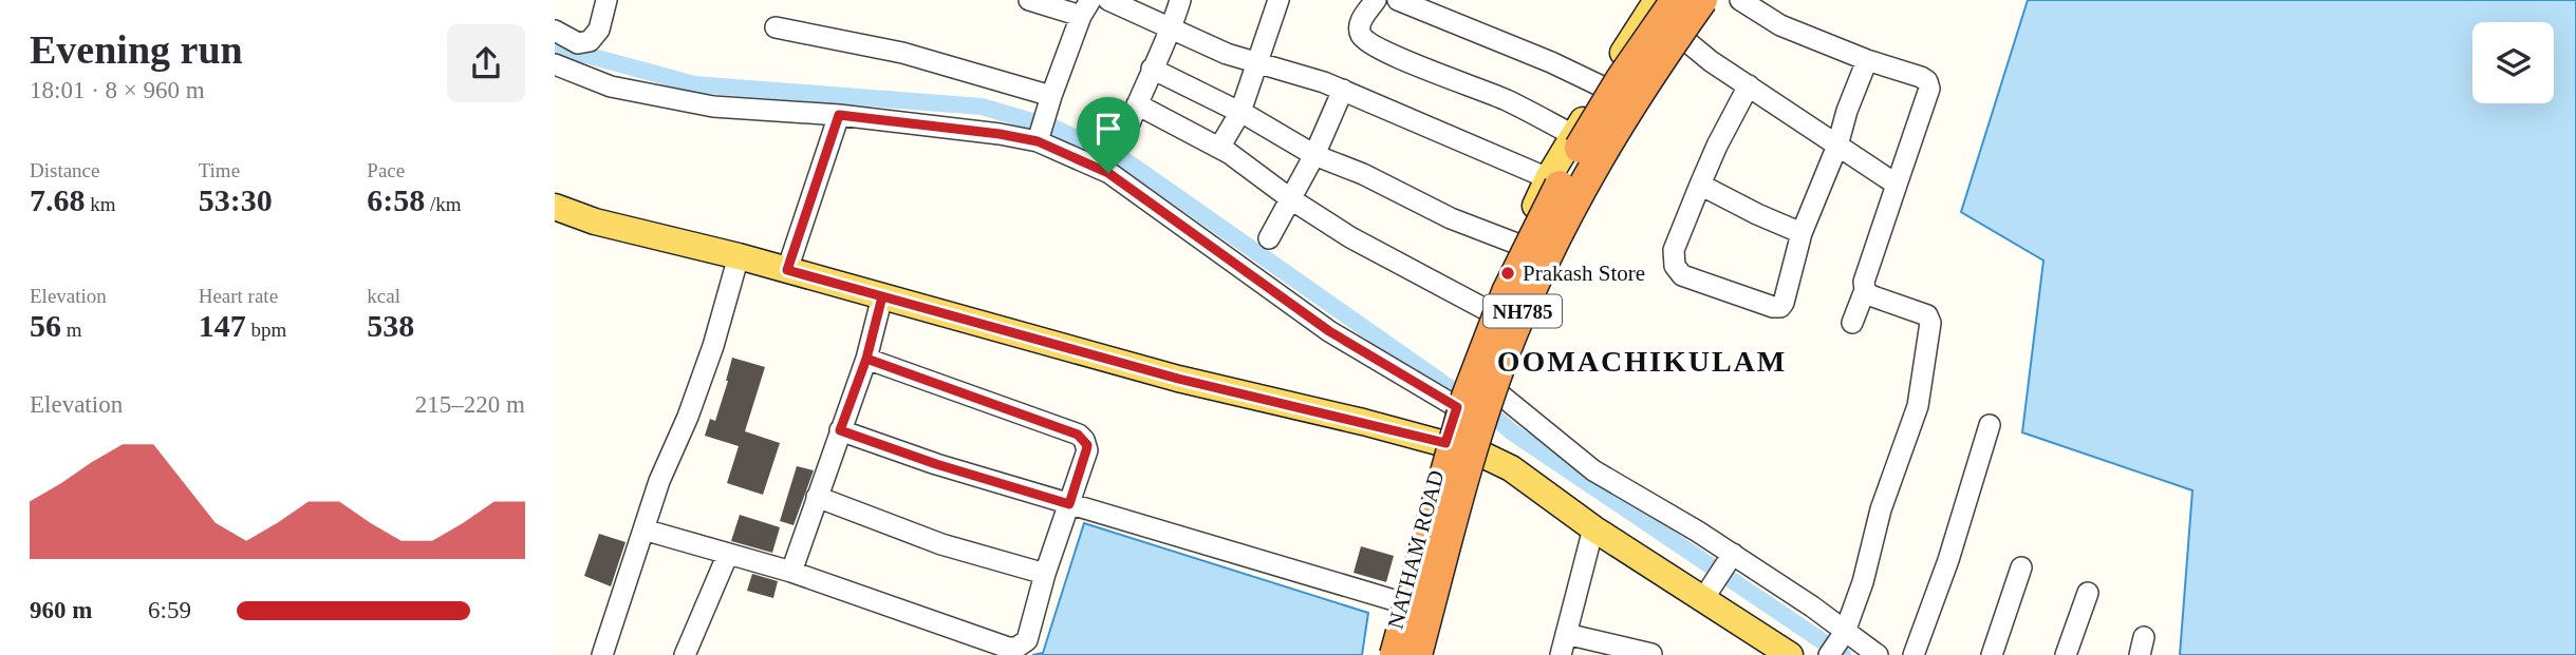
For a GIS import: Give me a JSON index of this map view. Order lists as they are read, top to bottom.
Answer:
{
  "streets": {
    "highway": ["NH785"],
    "main road": ["NATHAM ROAD"]
  },
  "crossings": [
    ["NH785", "NATHAM ROAD"]
  ],
  "districts": ["OOMACHIKULAM"],
  "places": ["Prakash Store"],
  "page": {
    "heading": ["Evening run", "18:01 · 8 × 960 m"],
    "stats": [
      ["Distance", "7.68 km"],
      ["Time", "53:30"],
      ["Pace", "6:58 /km"],
      ["Elevation", "56 m"],
      ["Heart rate", "147 bpm"],
      ["kcal", "538"]
    ],
    "chart": ["Elevation", "215–220 m"],
    "list": [
      {
        "name": "960 m",
        "note": "6:59"
      }
    ]
  }
}
